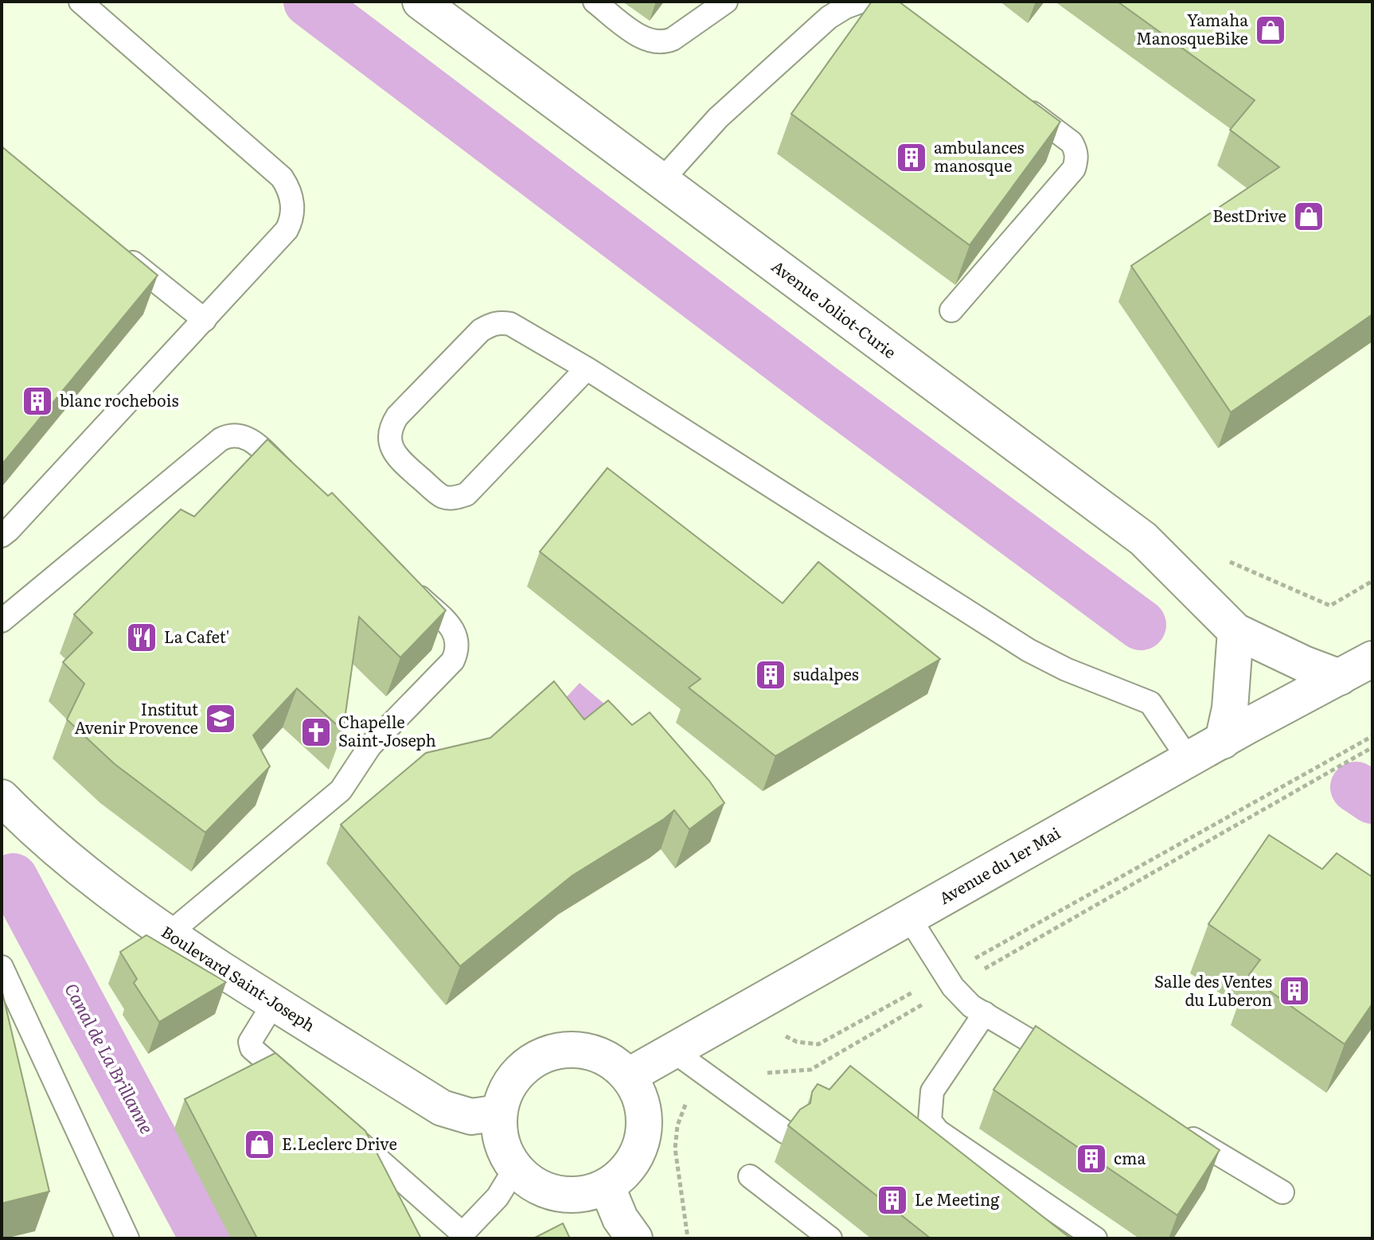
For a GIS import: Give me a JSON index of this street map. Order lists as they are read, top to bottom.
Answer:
{
  "streets": {
    "street": ["Avenue Joliot-Curie", "Avenue du 1er Mai", "Boulevard Saint-Joseph"]
  },
  "crossings": [
    ["Avenue Joliot-Curie", "Avenue du 1er Mai"],
    ["Avenue du 1er Mai", "Boulevard Saint-Joseph"]
  ],
  "water": ["Canal de La Brillanne"],
  "places": {
    "shop": ["Yamaha ManosqueBike", "BestDrive", "E.Leclerc Drive"],
    "building": [
      "ambulances manosque",
      "blanc rochebois",
      "sudalpes",
      "Salle des Ventes du Luberon",
      "cma",
      "Le Meeting"
    ],
    "restaurant": ["La Cafet'"],
    "school or university": ["Institut Avenir Provence"],
    "church": ["Chapelle Saint-Joseph"]
  }
}
